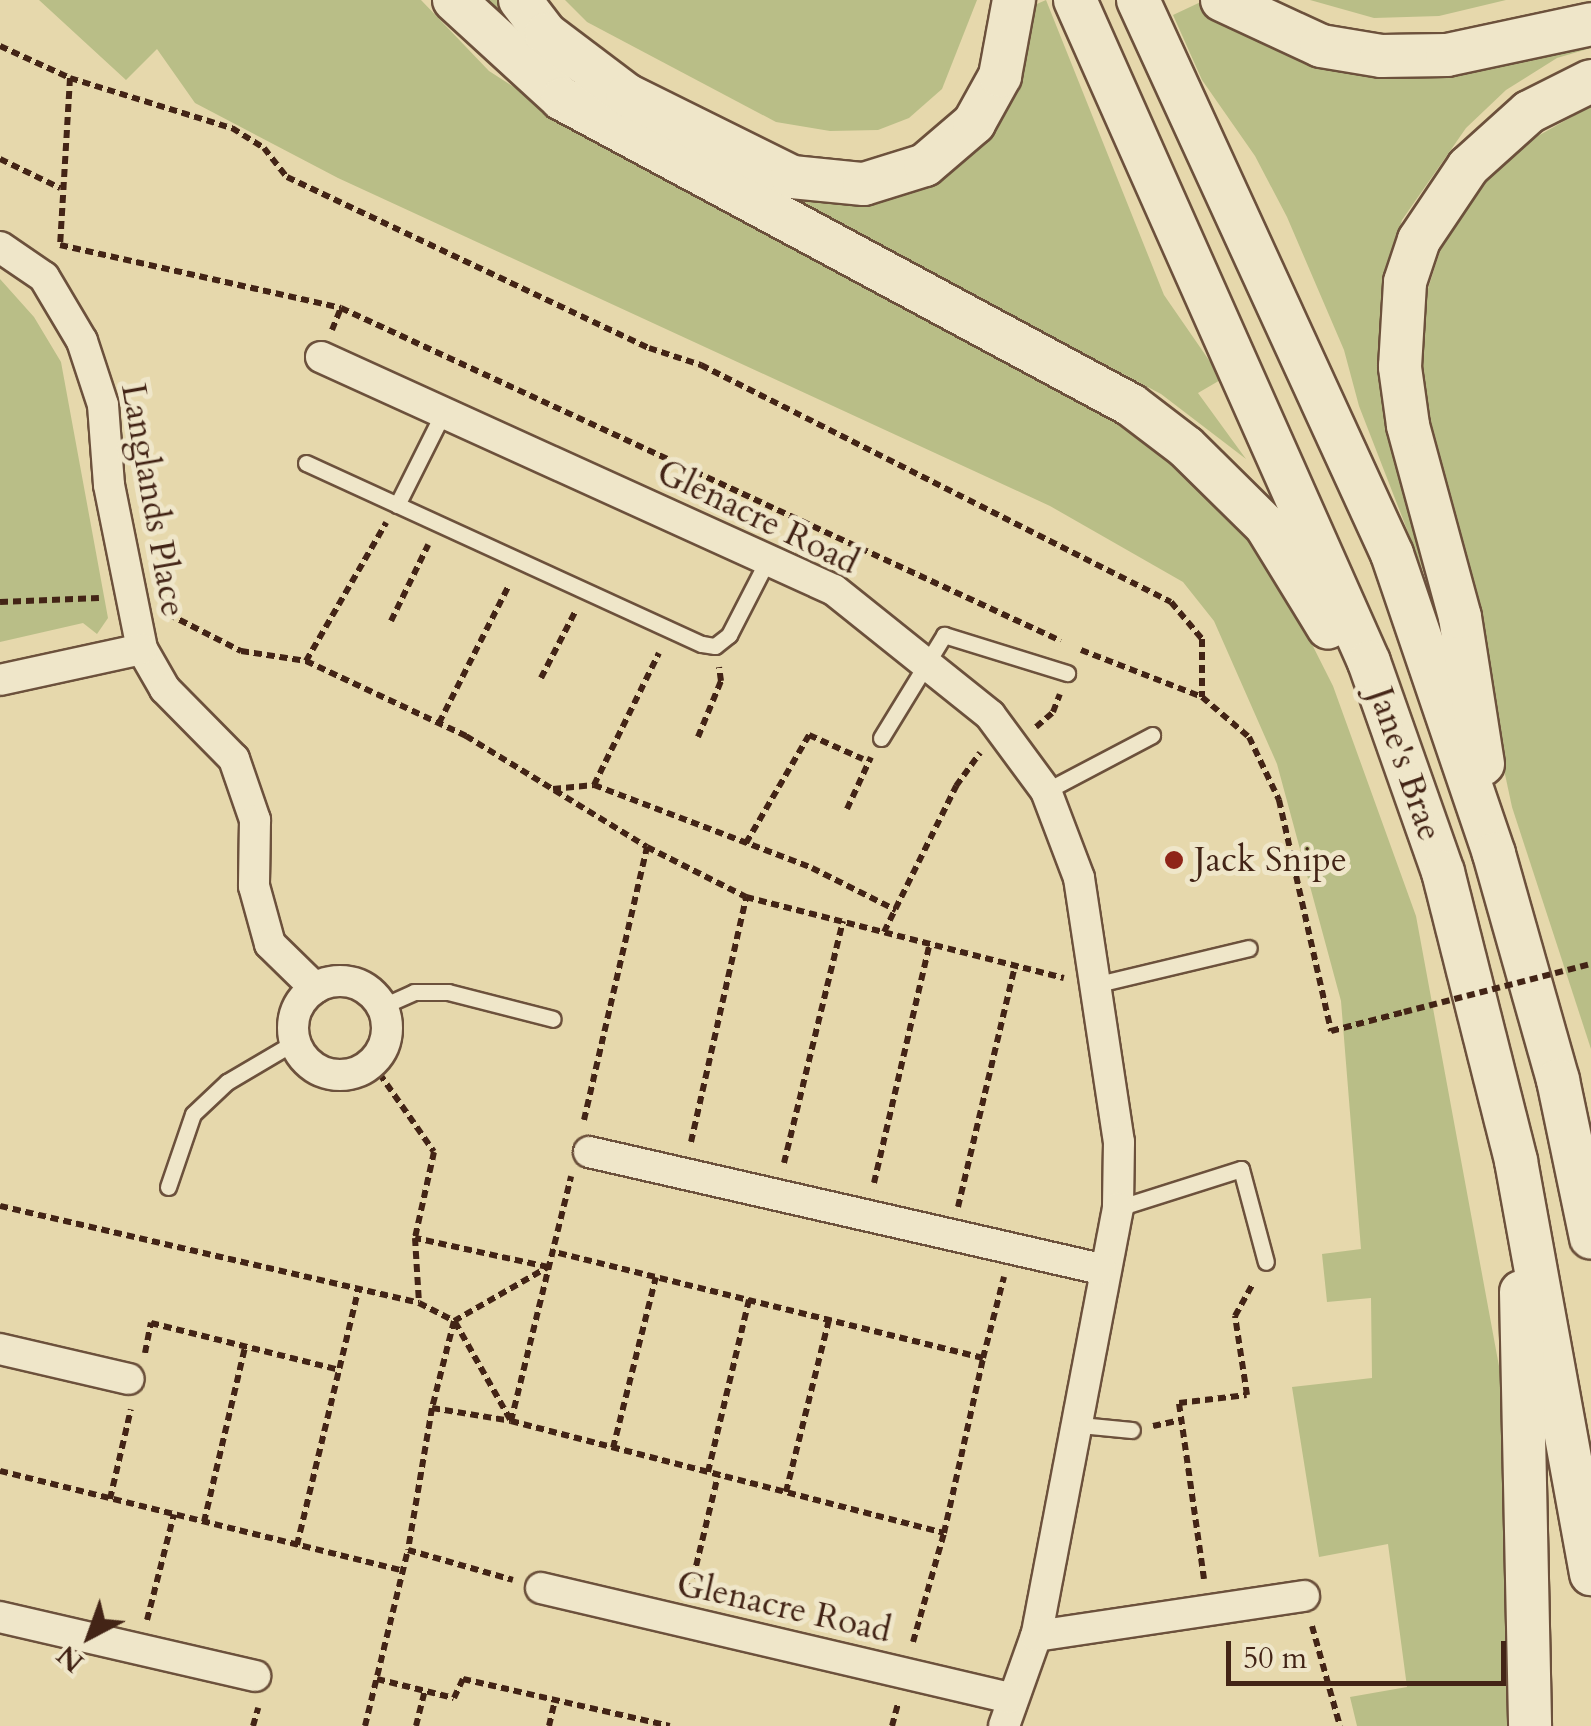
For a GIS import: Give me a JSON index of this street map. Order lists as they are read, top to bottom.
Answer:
{
  "streets": {
    "main road": ["Jane's Brae"],
    "street": ["Langlands Place", "Glenacre Road"]
  },
  "places": ["Jack Snipe"],
  "scale_bar": "50 m",
  "north": "bottom left"
}
